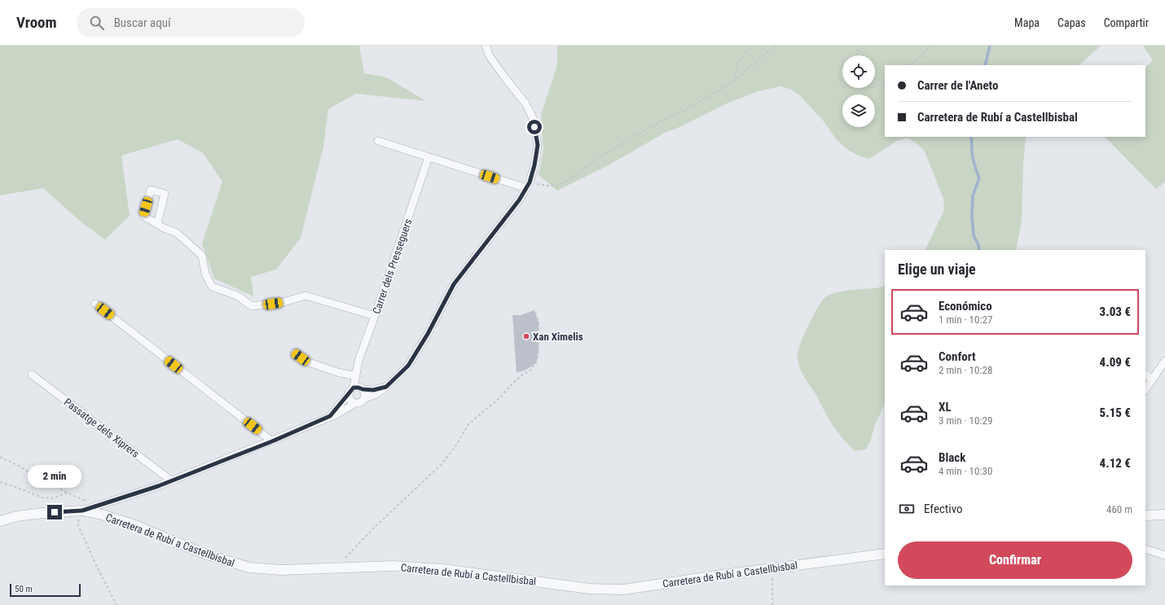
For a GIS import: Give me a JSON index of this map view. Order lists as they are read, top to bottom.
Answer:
{
  "streets": {
    "street": ["Carrer dels Presseguers", "Passatge dels Xiprers", "Carretera de Rubí a Castellbisbal"]
  },
  "places": ["Xan Ximelis"],
  "scale_bar": "50 m",
  "page": {
    "header": "Vroom",
    "search": "Buscar aquí",
    "nav": ["Mapa", "Capas", "Compartir"],
    "banner": ["Carrer de l'Aneto", "Carretera de Rubí a Castellbisbal"],
    "heading": "Elige un viaje",
    "list": [
      {
        "name": "Económico",
        "note": "1 min · 10:27",
        "value": "3.03 €"
      },
      {
        "name": "Confort",
        "note": "2 min · 10:28",
        "value": "4.09 €"
      },
      {
        "name": "XL",
        "note": "3 min · 10:29",
        "value": "5.15 €"
      },
      {
        "name": "Black",
        "note": "4 min · 10:30",
        "value": "4.12 €"
      }
    ],
    "bubble": "2 min",
    "pay": ["Efectivo", "460 m"],
    "buttons": "Confirmar",
    "scale": "50 m"
  }
}
